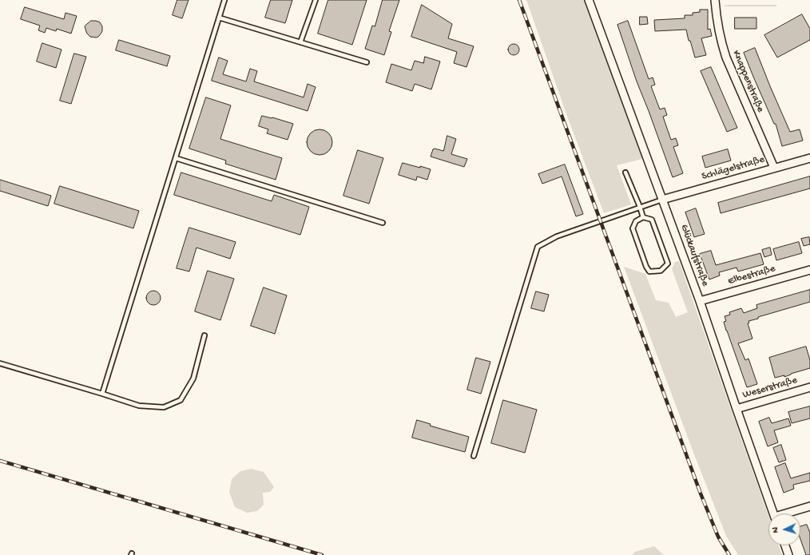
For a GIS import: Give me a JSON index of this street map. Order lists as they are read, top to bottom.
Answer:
{
  "streets": {
    "street": [
      "Knappenstraße",
      "Schlägelstraße",
      "Glückaufstraße",
      "Elbestraße",
      "Weserstraße"
    ]
  },
  "crossings": [
    ["Knappenstraße", "Schlägelstraße"],
    ["Schlägelstraße", "Glückaufstraße"],
    ["Glückaufstraße", "Elbestraße"],
    ["Glückaufstraße", "Weserstraße"]
  ],
  "north": "left"
}
